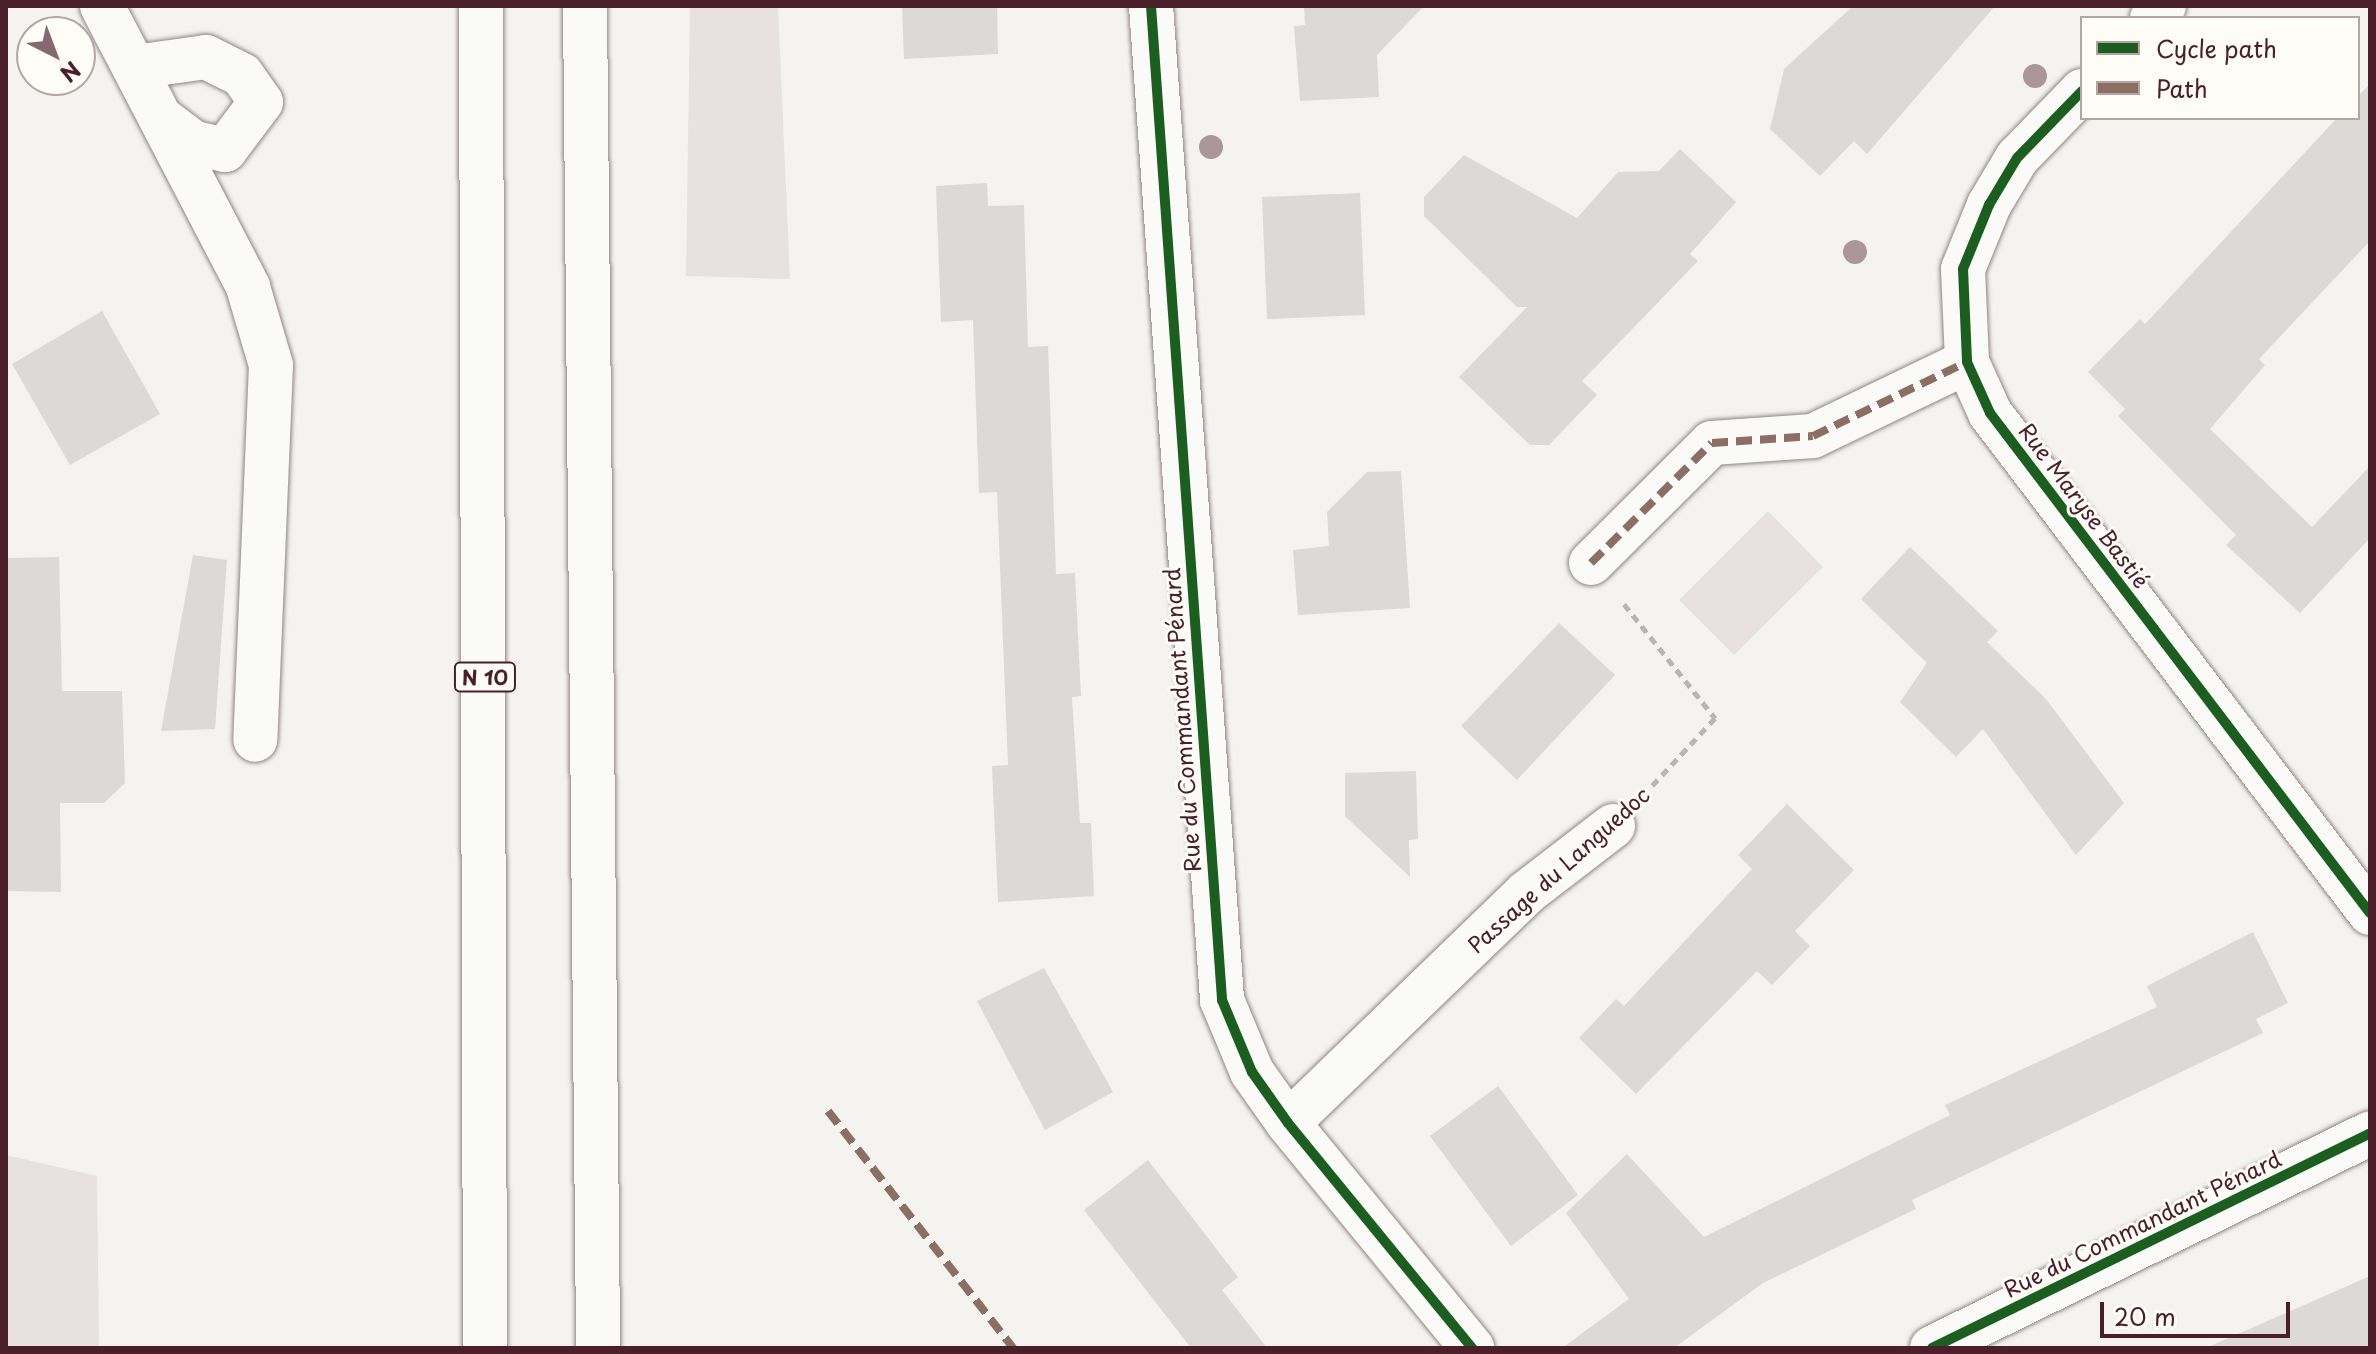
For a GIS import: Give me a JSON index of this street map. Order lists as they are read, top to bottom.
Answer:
{
  "streets": {
    "main road": [
      "Rue Maryse Bastié",
      "N 10",
      "Rue du Commandant Pénard",
      "Passage du Languedoc"
    ]
  },
  "crossings": [
    ["Rue du Commandant Pénard", "Passage du Languedoc"]
  ],
  "legend": ["Cycle path", "Path"],
  "scale_bar": "20 m",
  "north": "bottom right"
}
